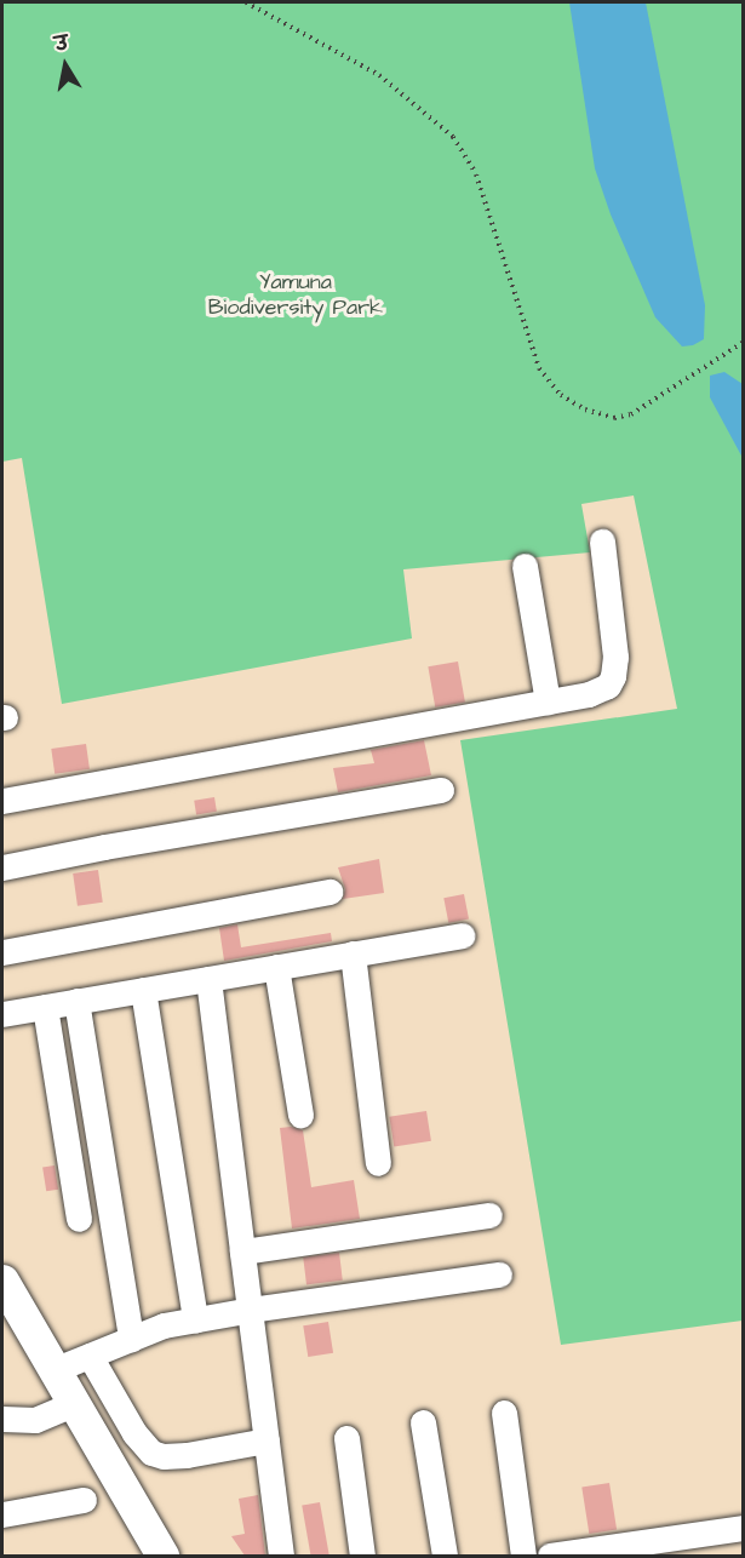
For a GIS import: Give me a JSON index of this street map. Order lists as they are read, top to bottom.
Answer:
{
  "parks": ["Yamuna Biodiversity Park"],
  "north": "top"
}
